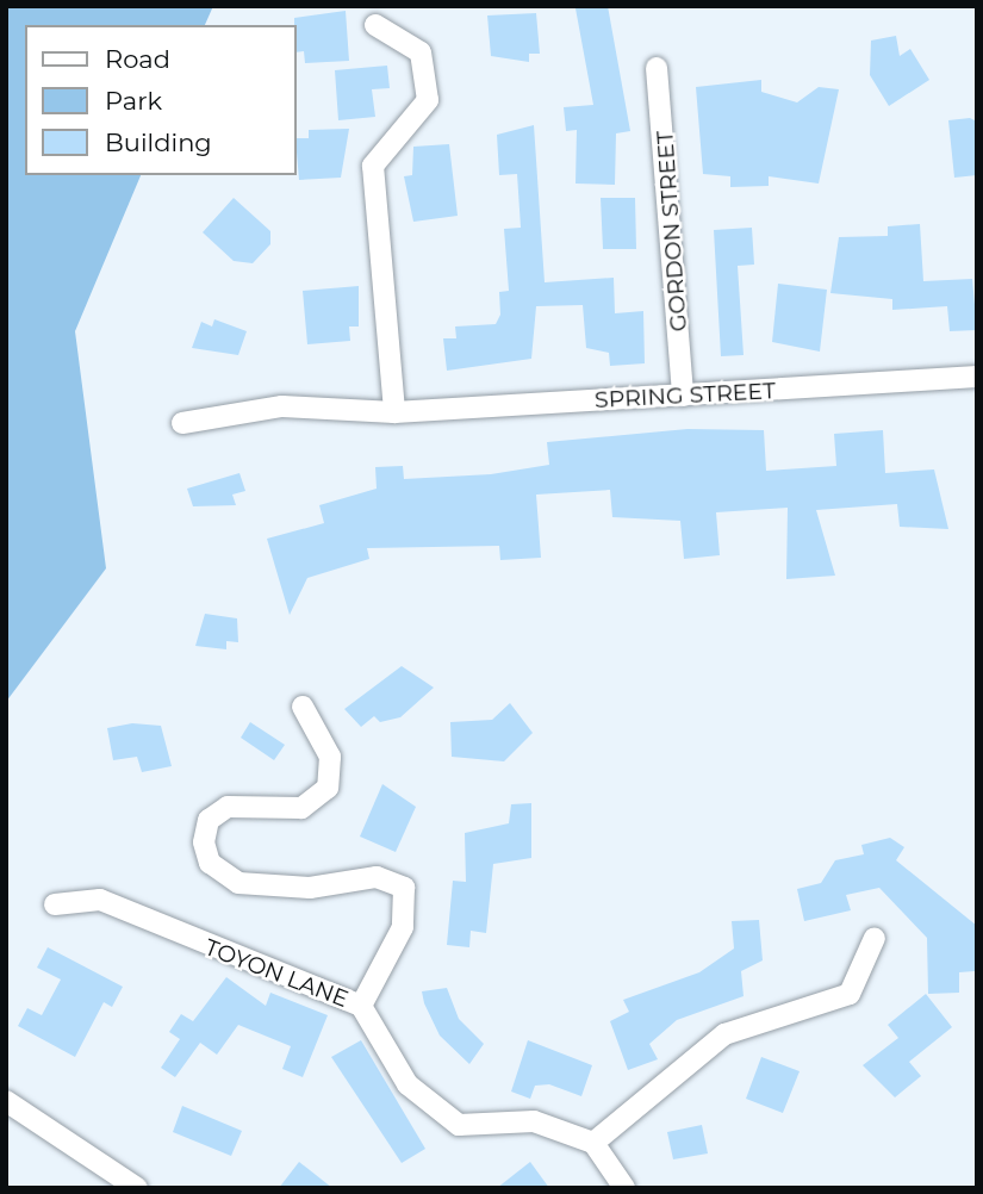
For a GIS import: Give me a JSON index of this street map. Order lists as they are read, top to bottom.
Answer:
{
  "streets": {
    "street": ["GORDON STREET", "SPRING STREET", "TOYON LANE"]
  },
  "crossings": [
    ["GORDON STREET", "SPRING STREET"]
  ],
  "legend": ["Road", "Park", "Building"]
}
